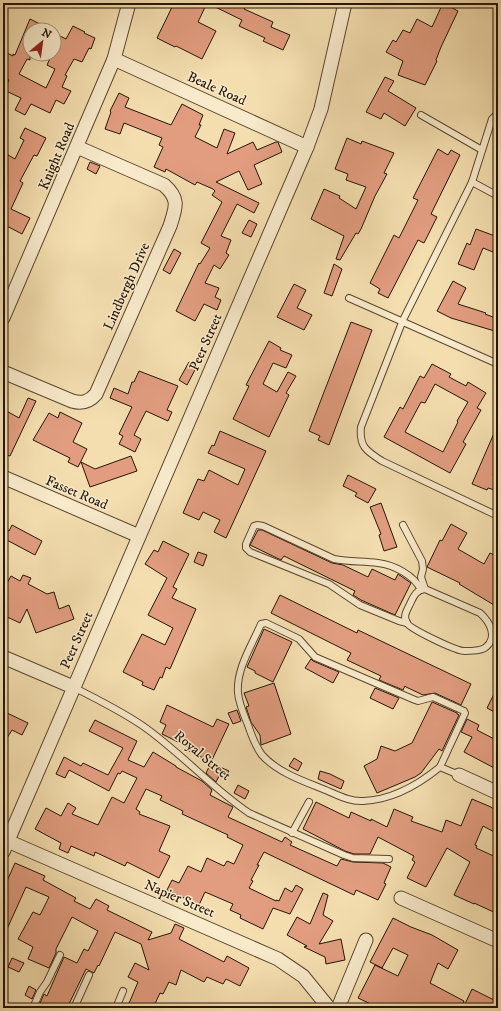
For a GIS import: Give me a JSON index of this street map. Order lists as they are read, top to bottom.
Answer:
{
  "streets": {
    "street": [
      "Beale Road",
      "Knight Road",
      "Lindbergh Drive",
      "Peer Street",
      "Fasset Road",
      "Royal Street",
      "Napier Street"
    ]
  },
  "crossings": [
    ["Beale Road", "Knight Road"],
    ["Beale Road", "Peer Street"],
    ["Knight Road", "Lindbergh Drive"],
    ["Peer Street", "Fasset Road"],
    ["Peer Street", "Royal Street"],
    ["Peer Street", "Napier Street"]
  ],
  "north": "top right"
}
